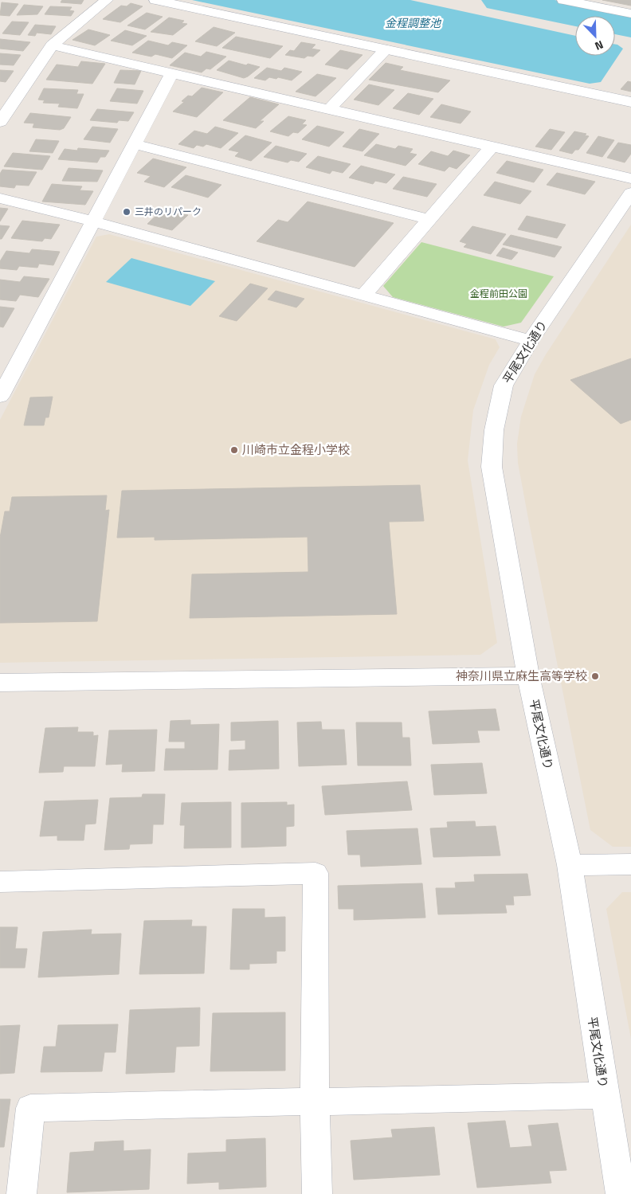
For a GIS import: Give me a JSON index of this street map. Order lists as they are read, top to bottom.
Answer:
{
  "streets": {
    "street": ["平尾文化通り"]
  },
  "water": ["金程調整池"],
  "parks": ["金程前田公園"],
  "places": ["三井のリパーク", "川崎市立金程小学校", "神奈川県立麻生高等学校"],
  "north": "bottom right"
}
